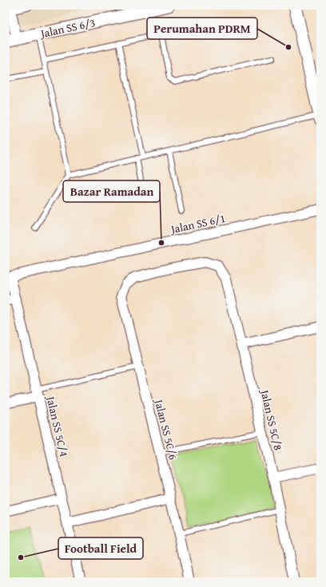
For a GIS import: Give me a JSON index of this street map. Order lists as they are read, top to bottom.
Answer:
{
  "streets": {
    "street": [
      "Jalan SS 6/3",
      "Jalan SS 6/1",
      "Jalan SS 5C/8",
      "Jalan SS 5C/4",
      "Jalan SS 5C/6"
    ]
  },
  "crossings": [
    ["Jalan SS 6/1", "Jalan SS 5C/4"],
    ["Jalan SS 5C/8", "Jalan SS 5C/6"]
  ],
  "places": ["Perumahan PDRM", "Bazar Ramadan", "Football Field"]
}
